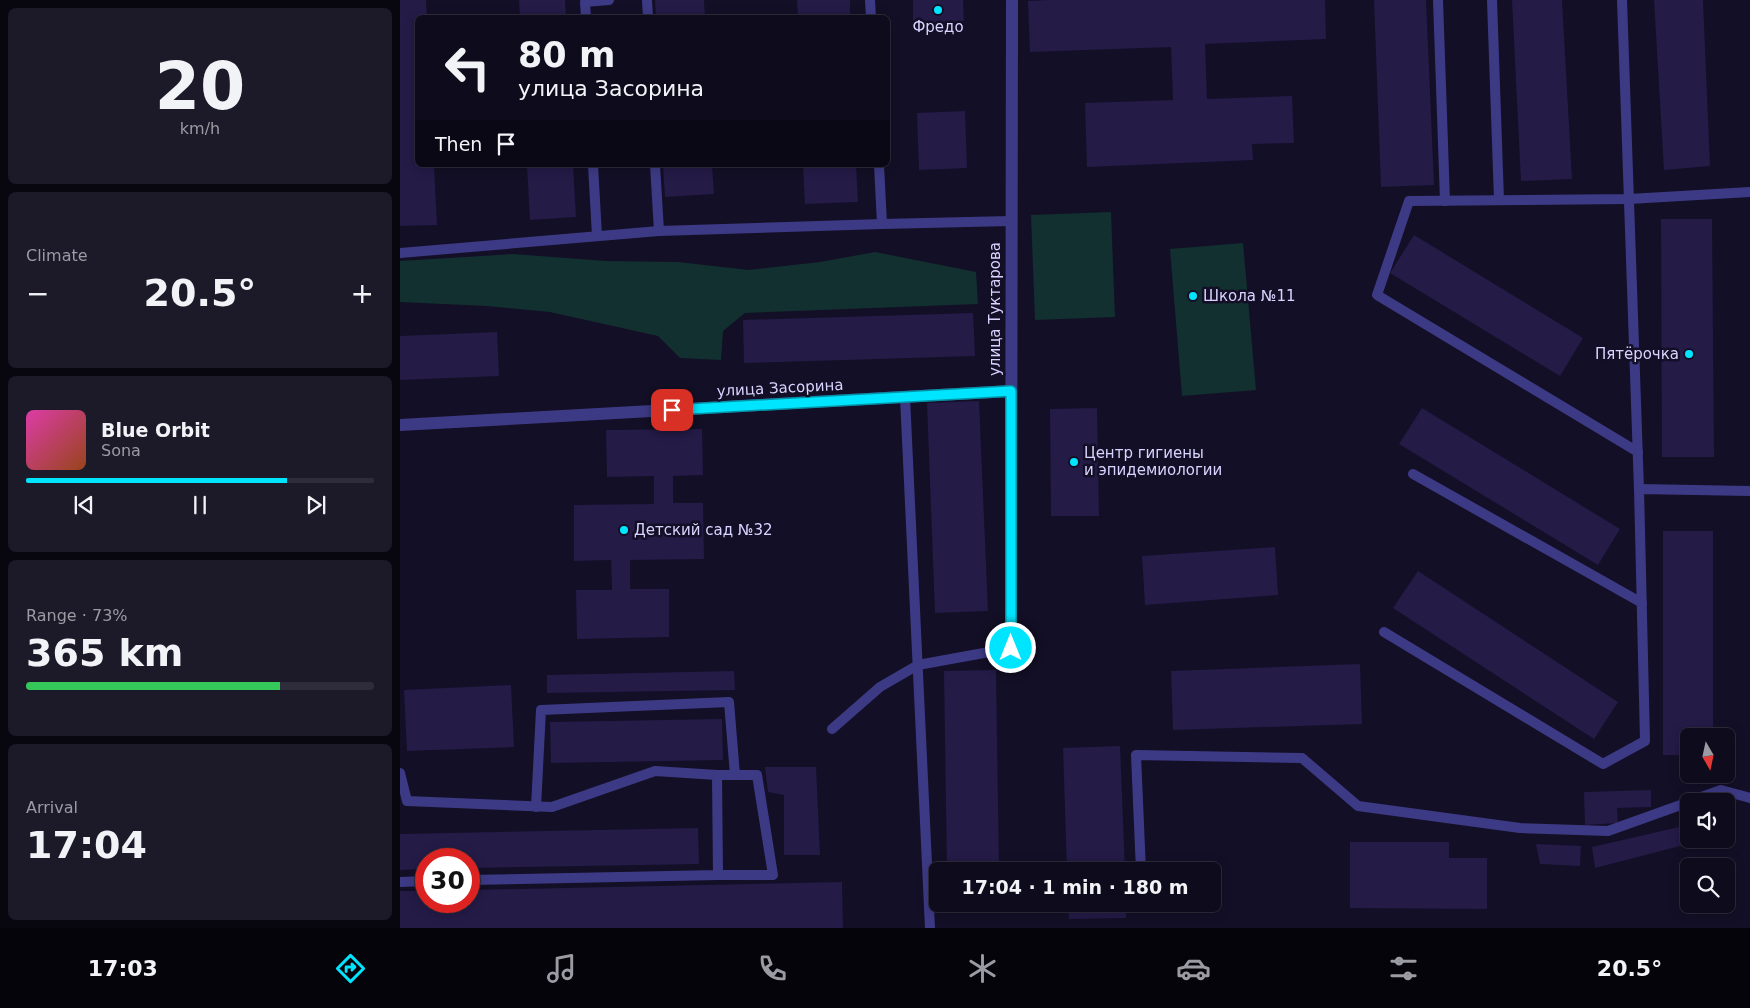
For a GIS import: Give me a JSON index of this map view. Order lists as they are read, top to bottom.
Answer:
{
  "streets": {
    "street": ["улица Туктарова", "улица Засорина"]
  },
  "crossings": [
    ["улица Туктарова", "улица Засорина"]
  ],
  "places": [
    "Фредо",
    "Школа №11",
    "Пятёрочка",
    "Центр гигиены и эпидемиологии",
    "Детский сад №32"
  ],
  "north": "bottom",
  "page": {
    "tile": [
      ["20", "km/h"],
      "Climate",
      ["Range · 73%", "365 km"],
      ["Arrival", "17:04"]
    ],
    "turn": ["80 m", "улица Засорина"],
    "then": "Then",
    "heat": ["−", "20.5°", "+"],
    "song": ["Blue Orbit", "Sona"],
    "limit": "30",
    "trip": "17:04 · 1 min · 180 m",
    "tabs": ["17:03", "20.5°"]
  }
}
